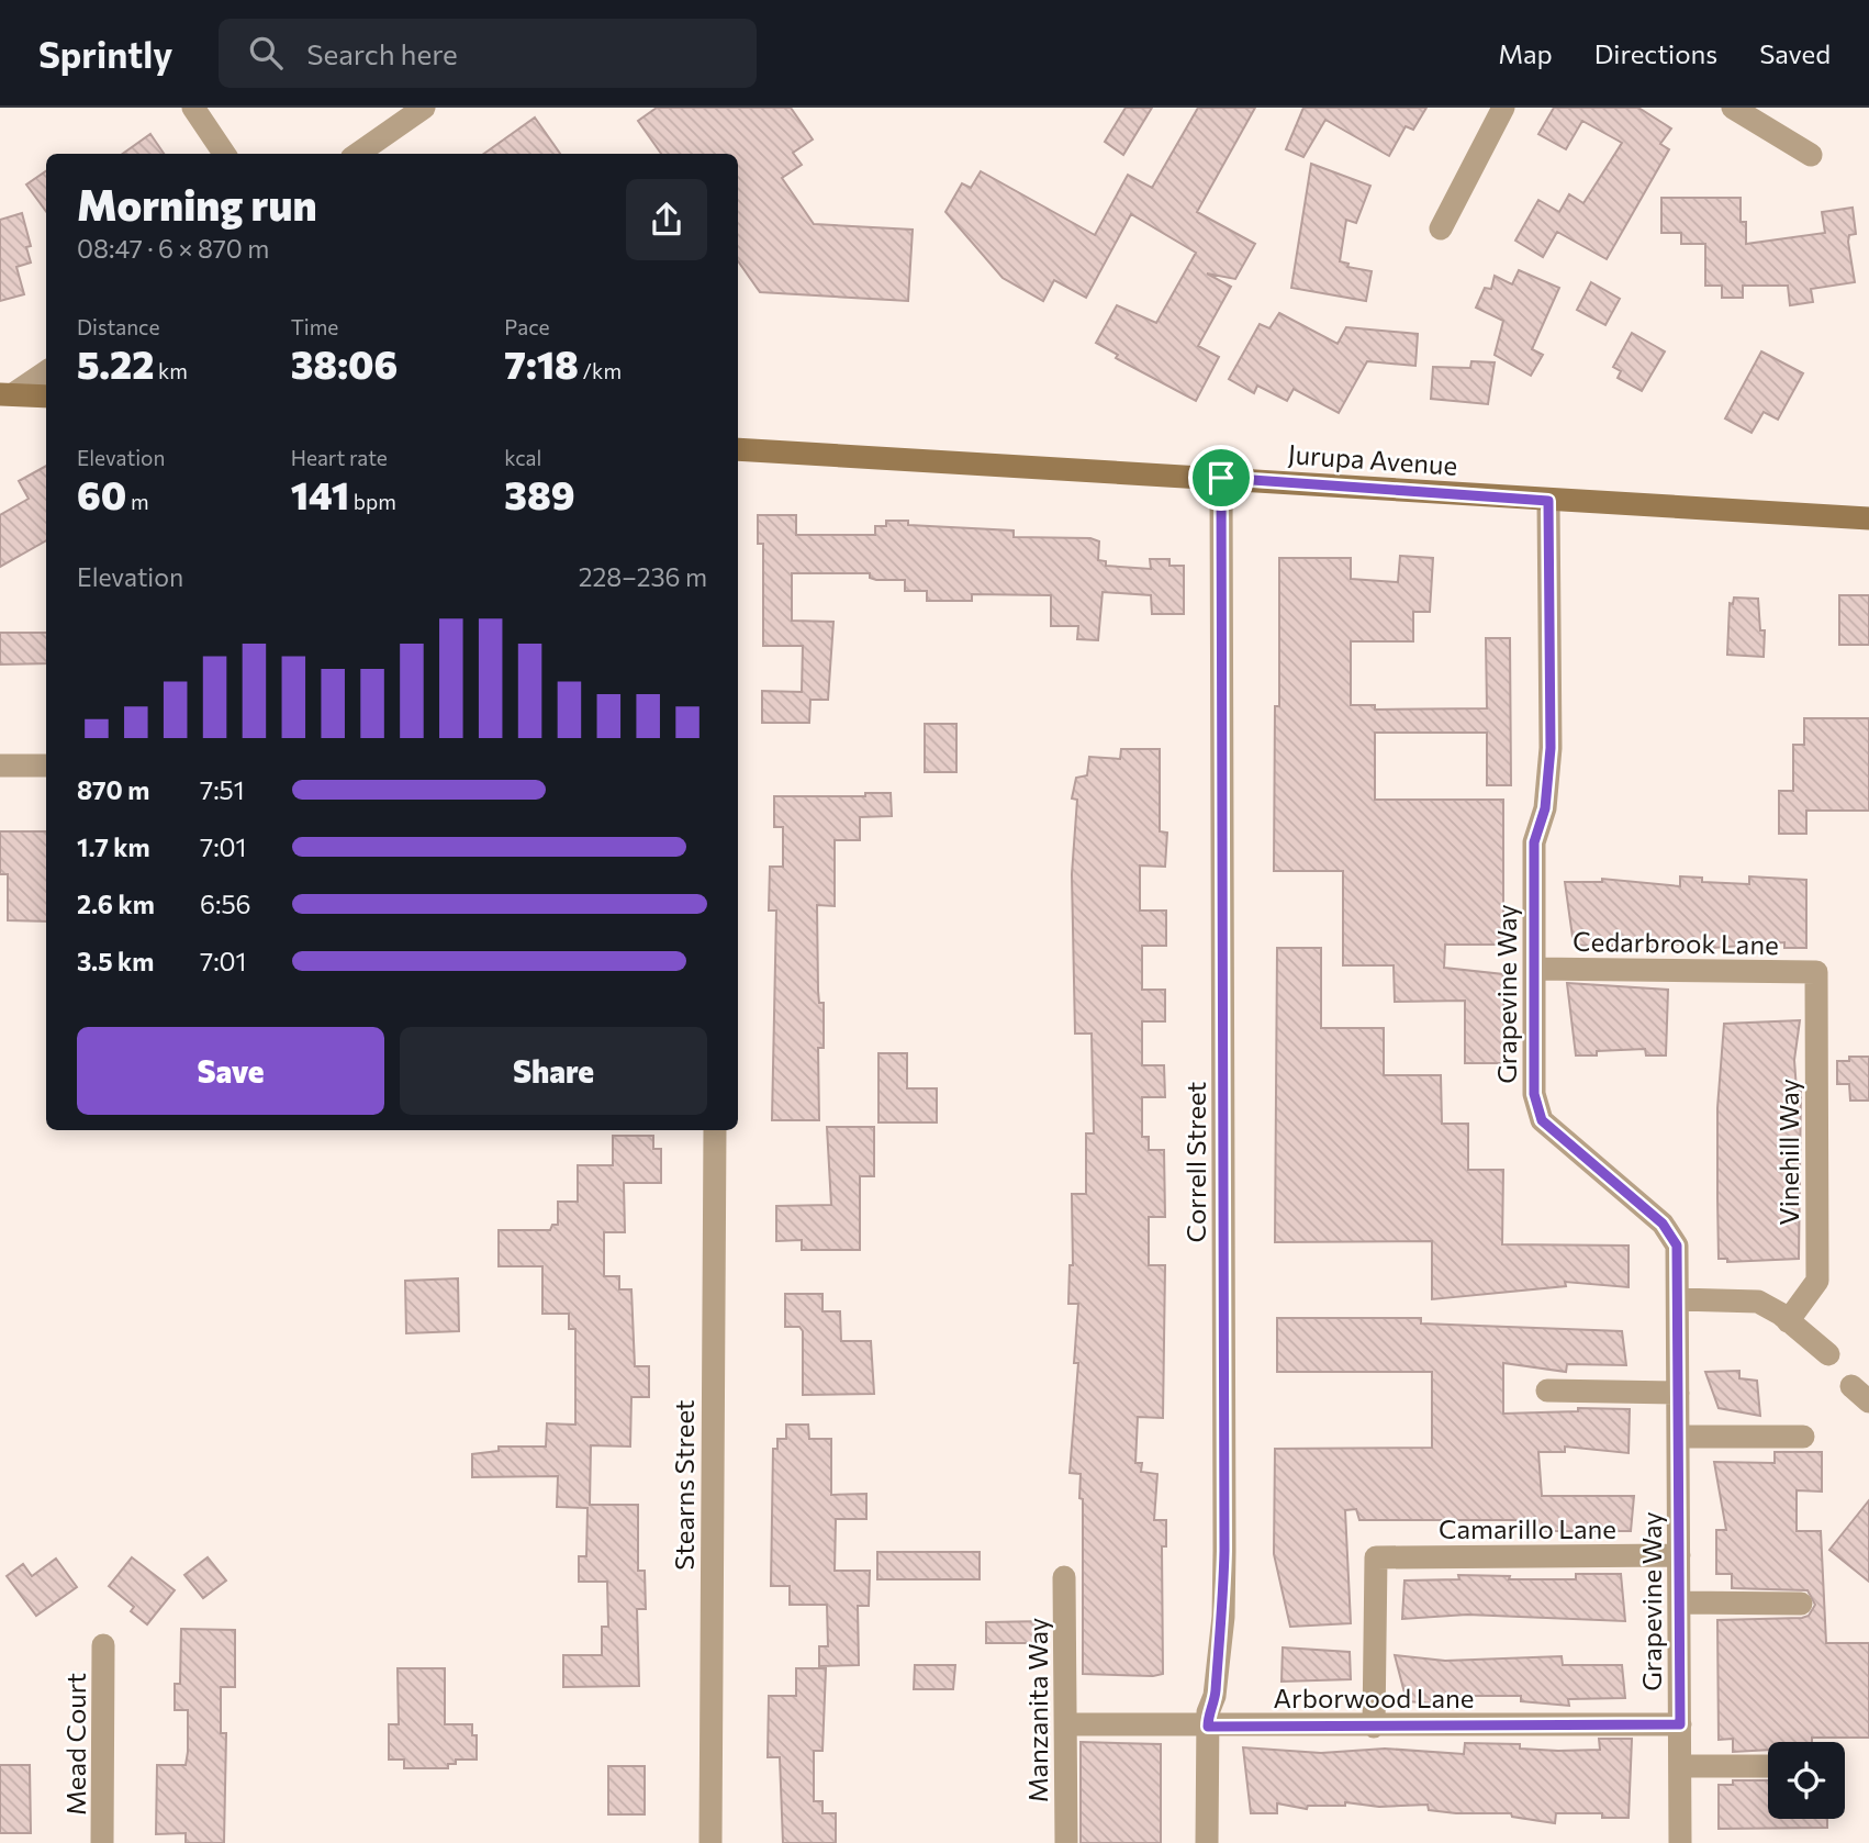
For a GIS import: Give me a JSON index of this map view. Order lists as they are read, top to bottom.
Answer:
{
  "streets": {
    "main road": ["Jurupa Avenue"],
    "street": [
      "Cedarbrook Lane",
      "Grapevine Way",
      "Vinehill Way",
      "Correll Street",
      "Stearns Street",
      "Camarillo Lane",
      "Arborwood Lane",
      "Manzanita Way",
      "Mead Court"
    ]
  },
  "crossings": [
    ["Jurupa Avenue", "Grapevine Way"],
    ["Jurupa Avenue", "Correll Street"],
    ["Cedarbrook Lane", "Grapevine Way"],
    ["Cedarbrook Lane", "Vinehill Way"],
    ["Grapevine Way", "Camarillo Lane"],
    ["Grapevine Way", "Arborwood Lane"],
    ["Correll Street", "Arborwood Lane"],
    ["Camarillo Lane", "Arborwood Lane"],
    ["Arborwood Lane", "Manzanita Way"]
  ],
  "page": {
    "header": "Sprintly",
    "search": "Search here",
    "nav": ["Map", "Directions", "Saved"],
    "heading": ["Morning run", "08:47 · 6 × 870 m"],
    "stats": [
      ["Distance", "5.22 km"],
      ["Time", "38:06"],
      ["Pace", "7:18 /km"],
      ["Elevation", "60 m"],
      ["Heart rate", "141 bpm"],
      ["kcal", "389"]
    ],
    "chart": ["Elevation", "228–236 m"],
    "list": [
      {
        "name": "870 m",
        "note": "7:51"
      },
      {
        "name": "1.7 km",
        "note": "7:01"
      },
      {
        "name": "2.6 km",
        "note": "6:56"
      },
      {
        "name": "3.5 km",
        "note": "7:01"
      }
    ],
    "buttons": ["Save", "Share"]
  }
}
